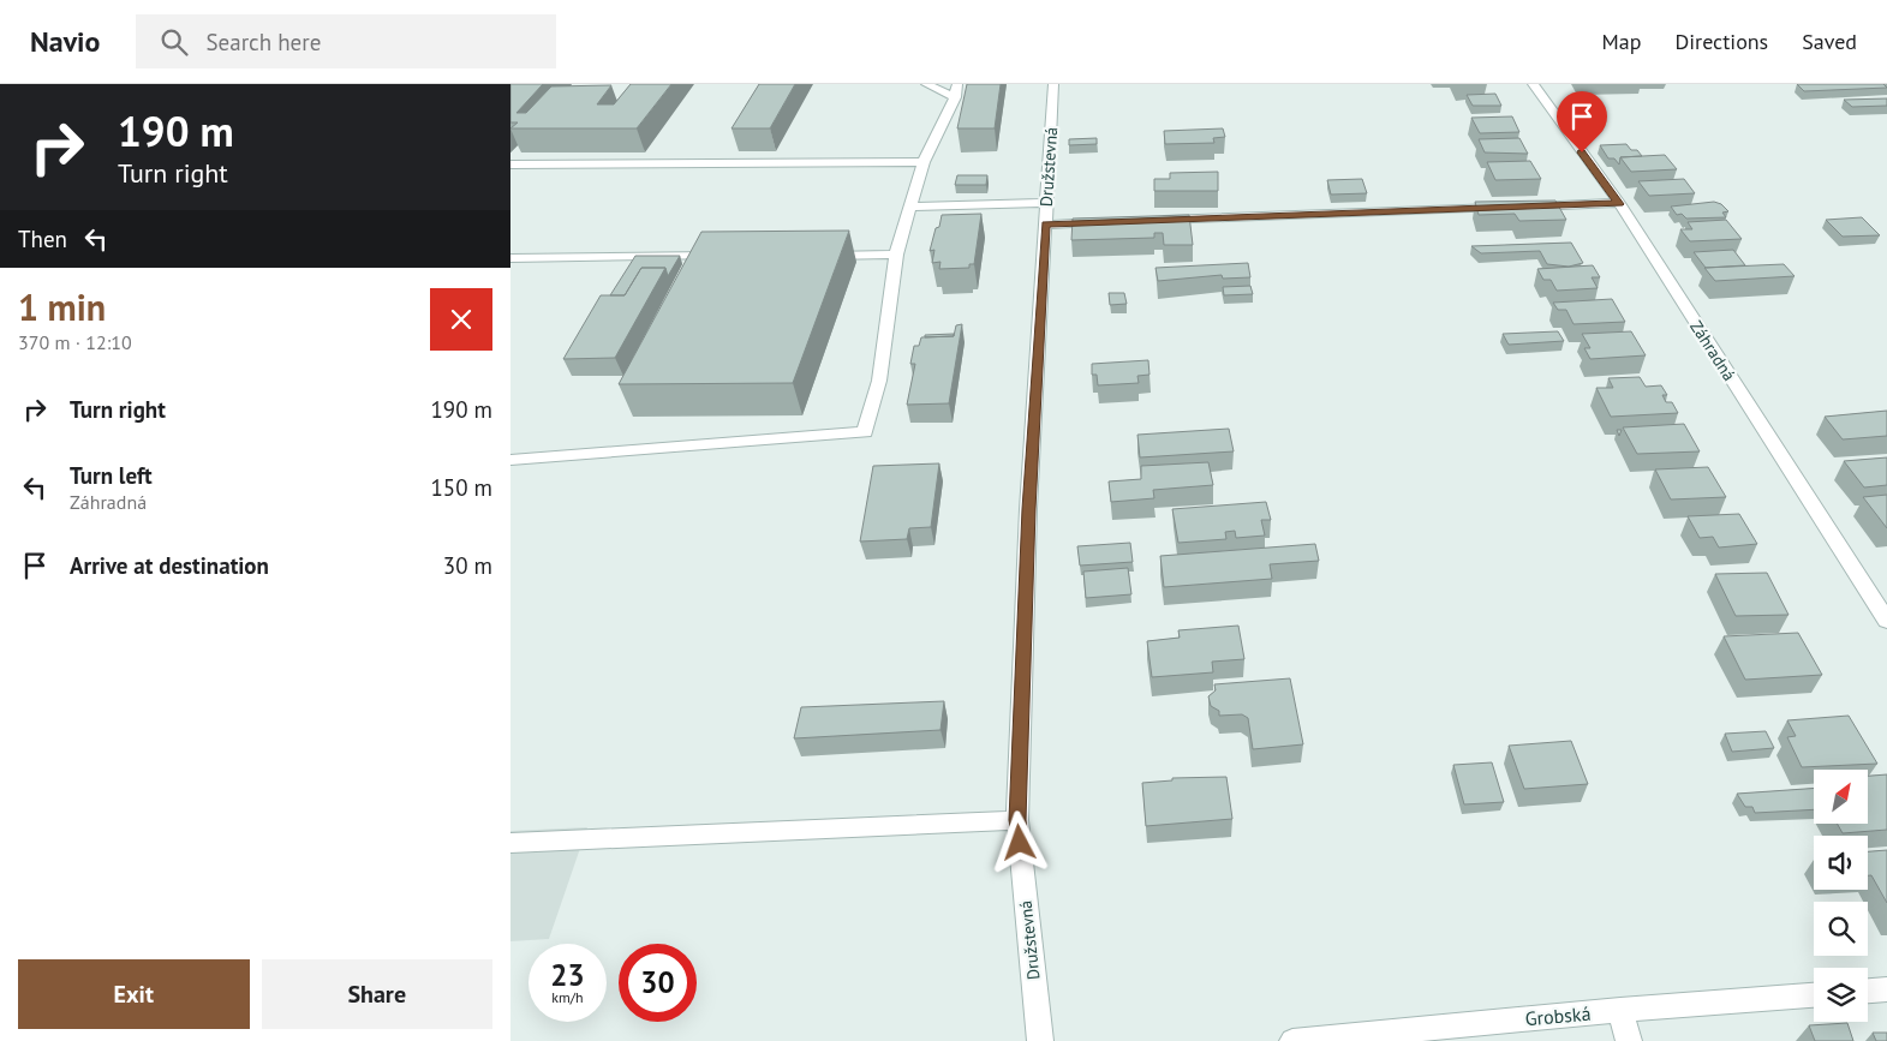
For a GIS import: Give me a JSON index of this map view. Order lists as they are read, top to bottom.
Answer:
{
  "streets": {
    "street": ["Družstevná", "Záhradná", "Grobská"]
  },
  "north": "top right",
  "page": {
    "header": "Navio",
    "search": "Search here",
    "nav": ["Map", "Directions", "Saved"],
    "turn": ["190 m", "Turn right"],
    "then": "Then",
    "heading": ["1 min", "370 m · 12:10"],
    "list": [
      {
        "name": "Turn right",
        "value": "190 m"
      },
      {
        "name": "Turn left",
        "note": "Záhradná",
        "value": "150 m"
      },
      {
        "name": "Arrive at destination",
        "value": "30 m"
      }
    ],
    "speed": "23 km/h",
    "limit": "30",
    "buttons": ["Exit", "Share"]
  }
}
